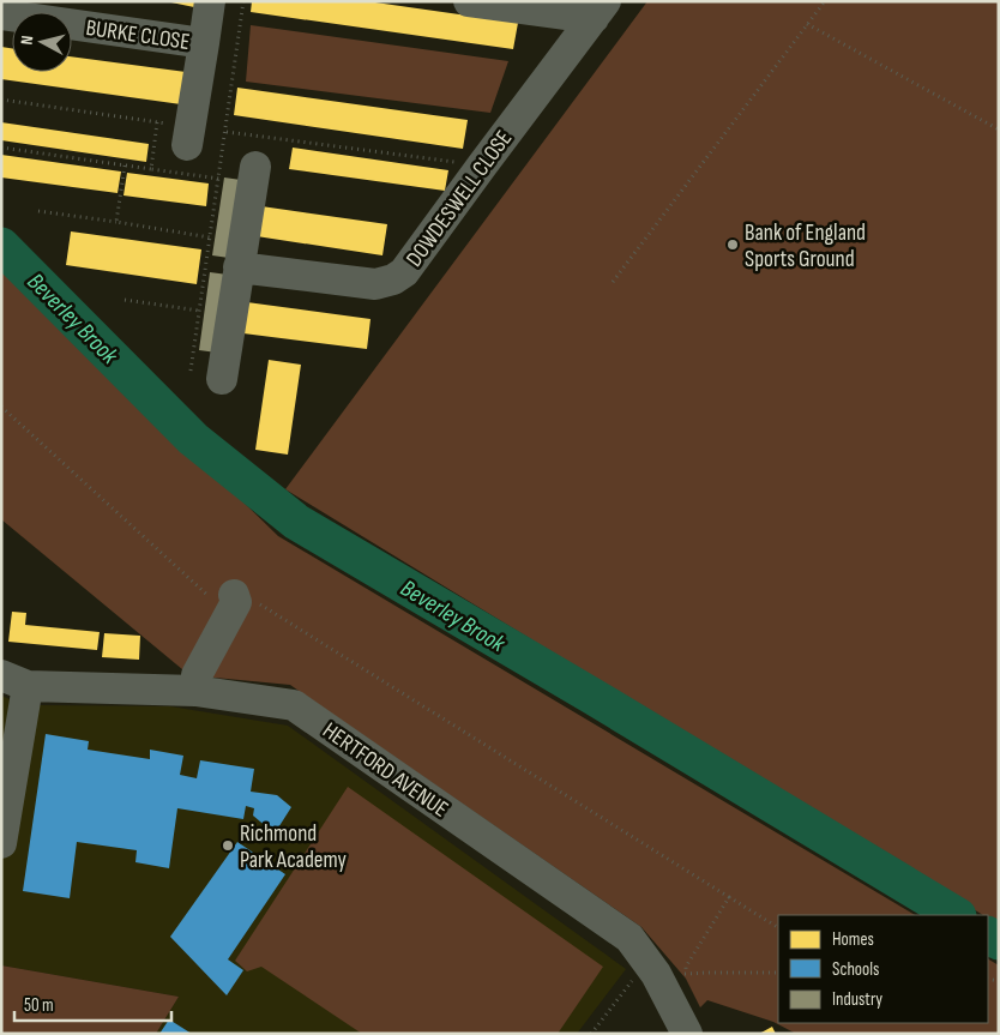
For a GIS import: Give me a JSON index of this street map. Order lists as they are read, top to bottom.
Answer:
{
  "streets": {
    "street": ["BURKE CLOSE", "DOWDESWELL CLOSE", "HERTFORD AVENUE"]
  },
  "water": ["Beverley Brook"],
  "places": ["Bank of England Sports Ground", "Richmond Park Academy"],
  "legend": ["Homes", "Schools", "Industry"],
  "scale_bar": "50 m",
  "north": "left"
}
